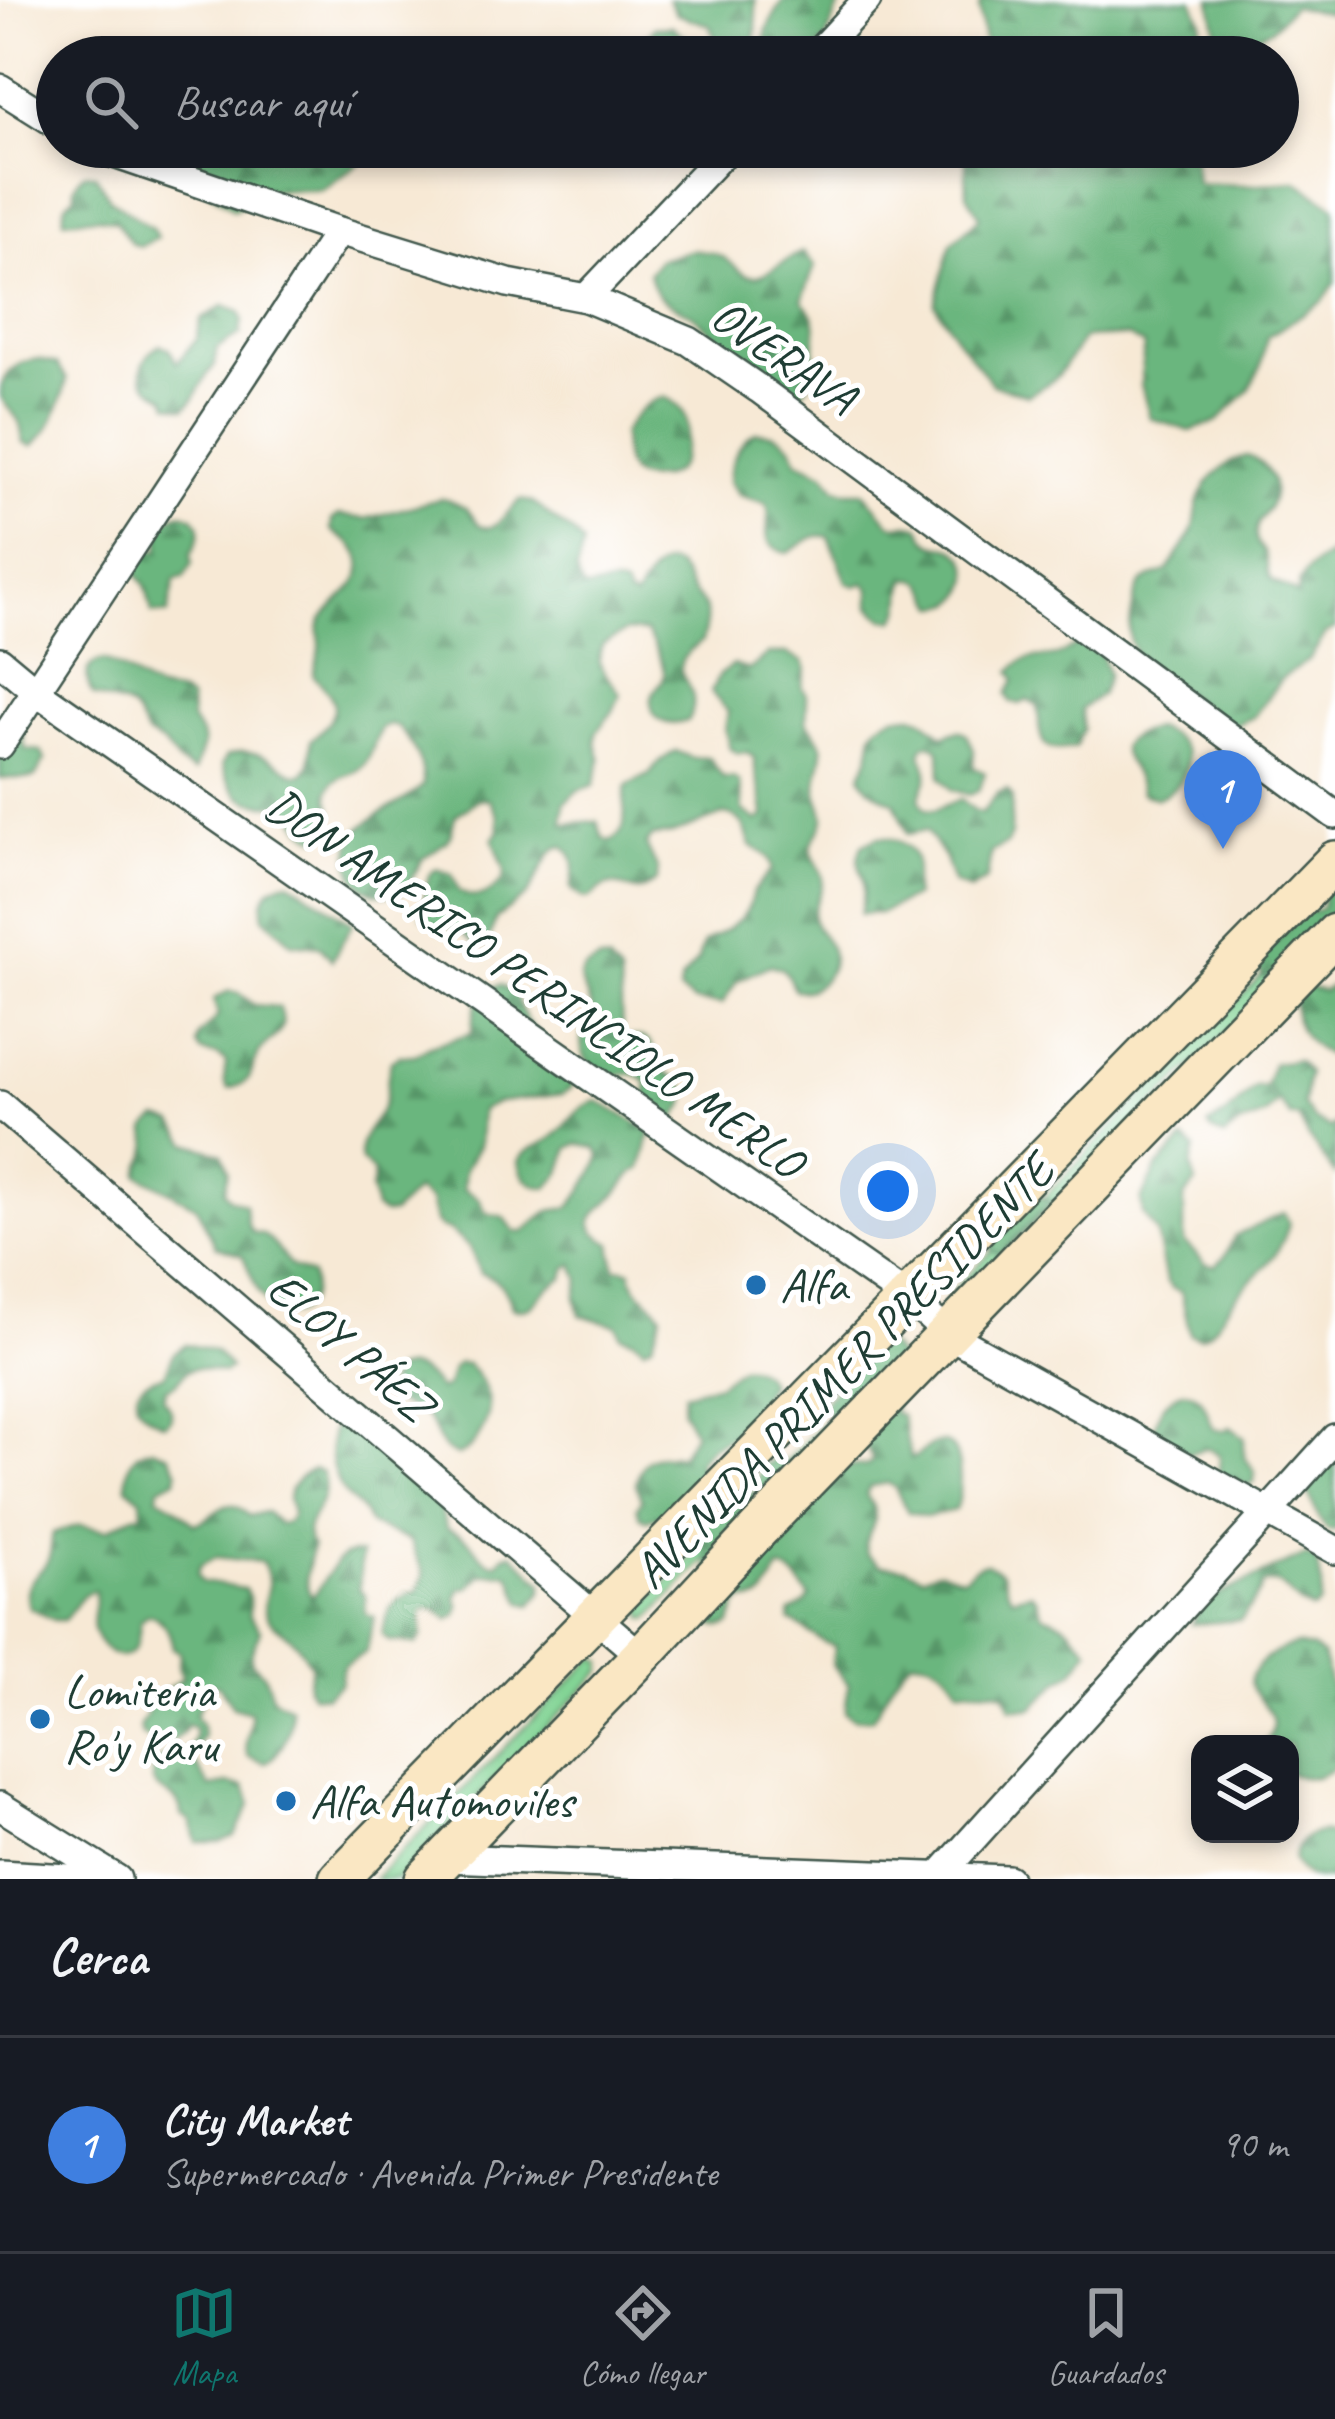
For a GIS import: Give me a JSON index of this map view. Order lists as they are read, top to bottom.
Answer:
{
  "streets": {
    "main road": ["AVENIDA PRIMER PRESIDENTE"],
    "street": ["OVERAVA", "DON AMERICO PERINCIOLO MERLO", "ELOY PÁEZ"]
  },
  "crossings": [
    ["DON AMERICO PERINCIOLO MERLO", "AVENIDA PRIMER PRESIDENTE"],
    ["ELOY PÁEZ", "AVENIDA PRIMER PRESIDENTE"]
  ],
  "places": ["Alfa", "Lomiteria Ro'y Karu", "Alfa Automoviles"],
  "page": {
    "search": "Buscar aquí",
    "pins": "1",
    "heading": "Cerca",
    "list": [
      {
        "mark": "1",
        "name": "City Market",
        "note": "Supermercado · Avenida Primer Presidente",
        "value": "90 m"
      }
    ],
    "nav": ["Mapa", "Cómo llegar", "Guardados"]
  }
}
